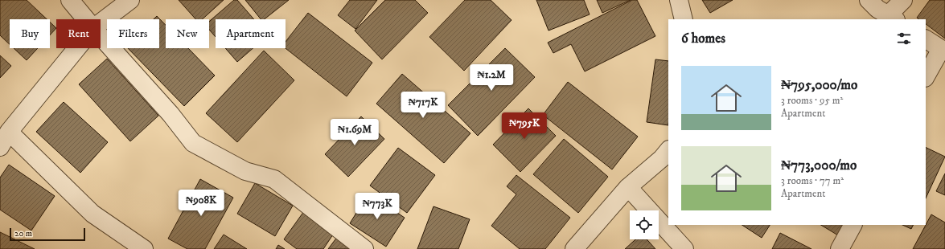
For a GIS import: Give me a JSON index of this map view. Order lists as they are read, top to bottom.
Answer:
{
  "scale_bar": "20 m",
  "page": {
    "chip": [
      "Buy",
      "Rent",
      "Filters",
      "New",
      "Apartment"
    ],
    "heading": "6 homes",
    "list": [
      {
        "name": "₦795,000/mo",
        "note": "3 rooms · 95 m² · Apartment"
      },
      {
        "name": "₦773,000/mo",
        "note": "3 rooms · 77 m² · Apartment"
      }
    ],
    "price": [
      "₦1.2M",
      "₦717K",
      "₦795K",
      "₦1.69M",
      "₦908K",
      "₦773K"
    ],
    "scale": "20 m"
  }
}
